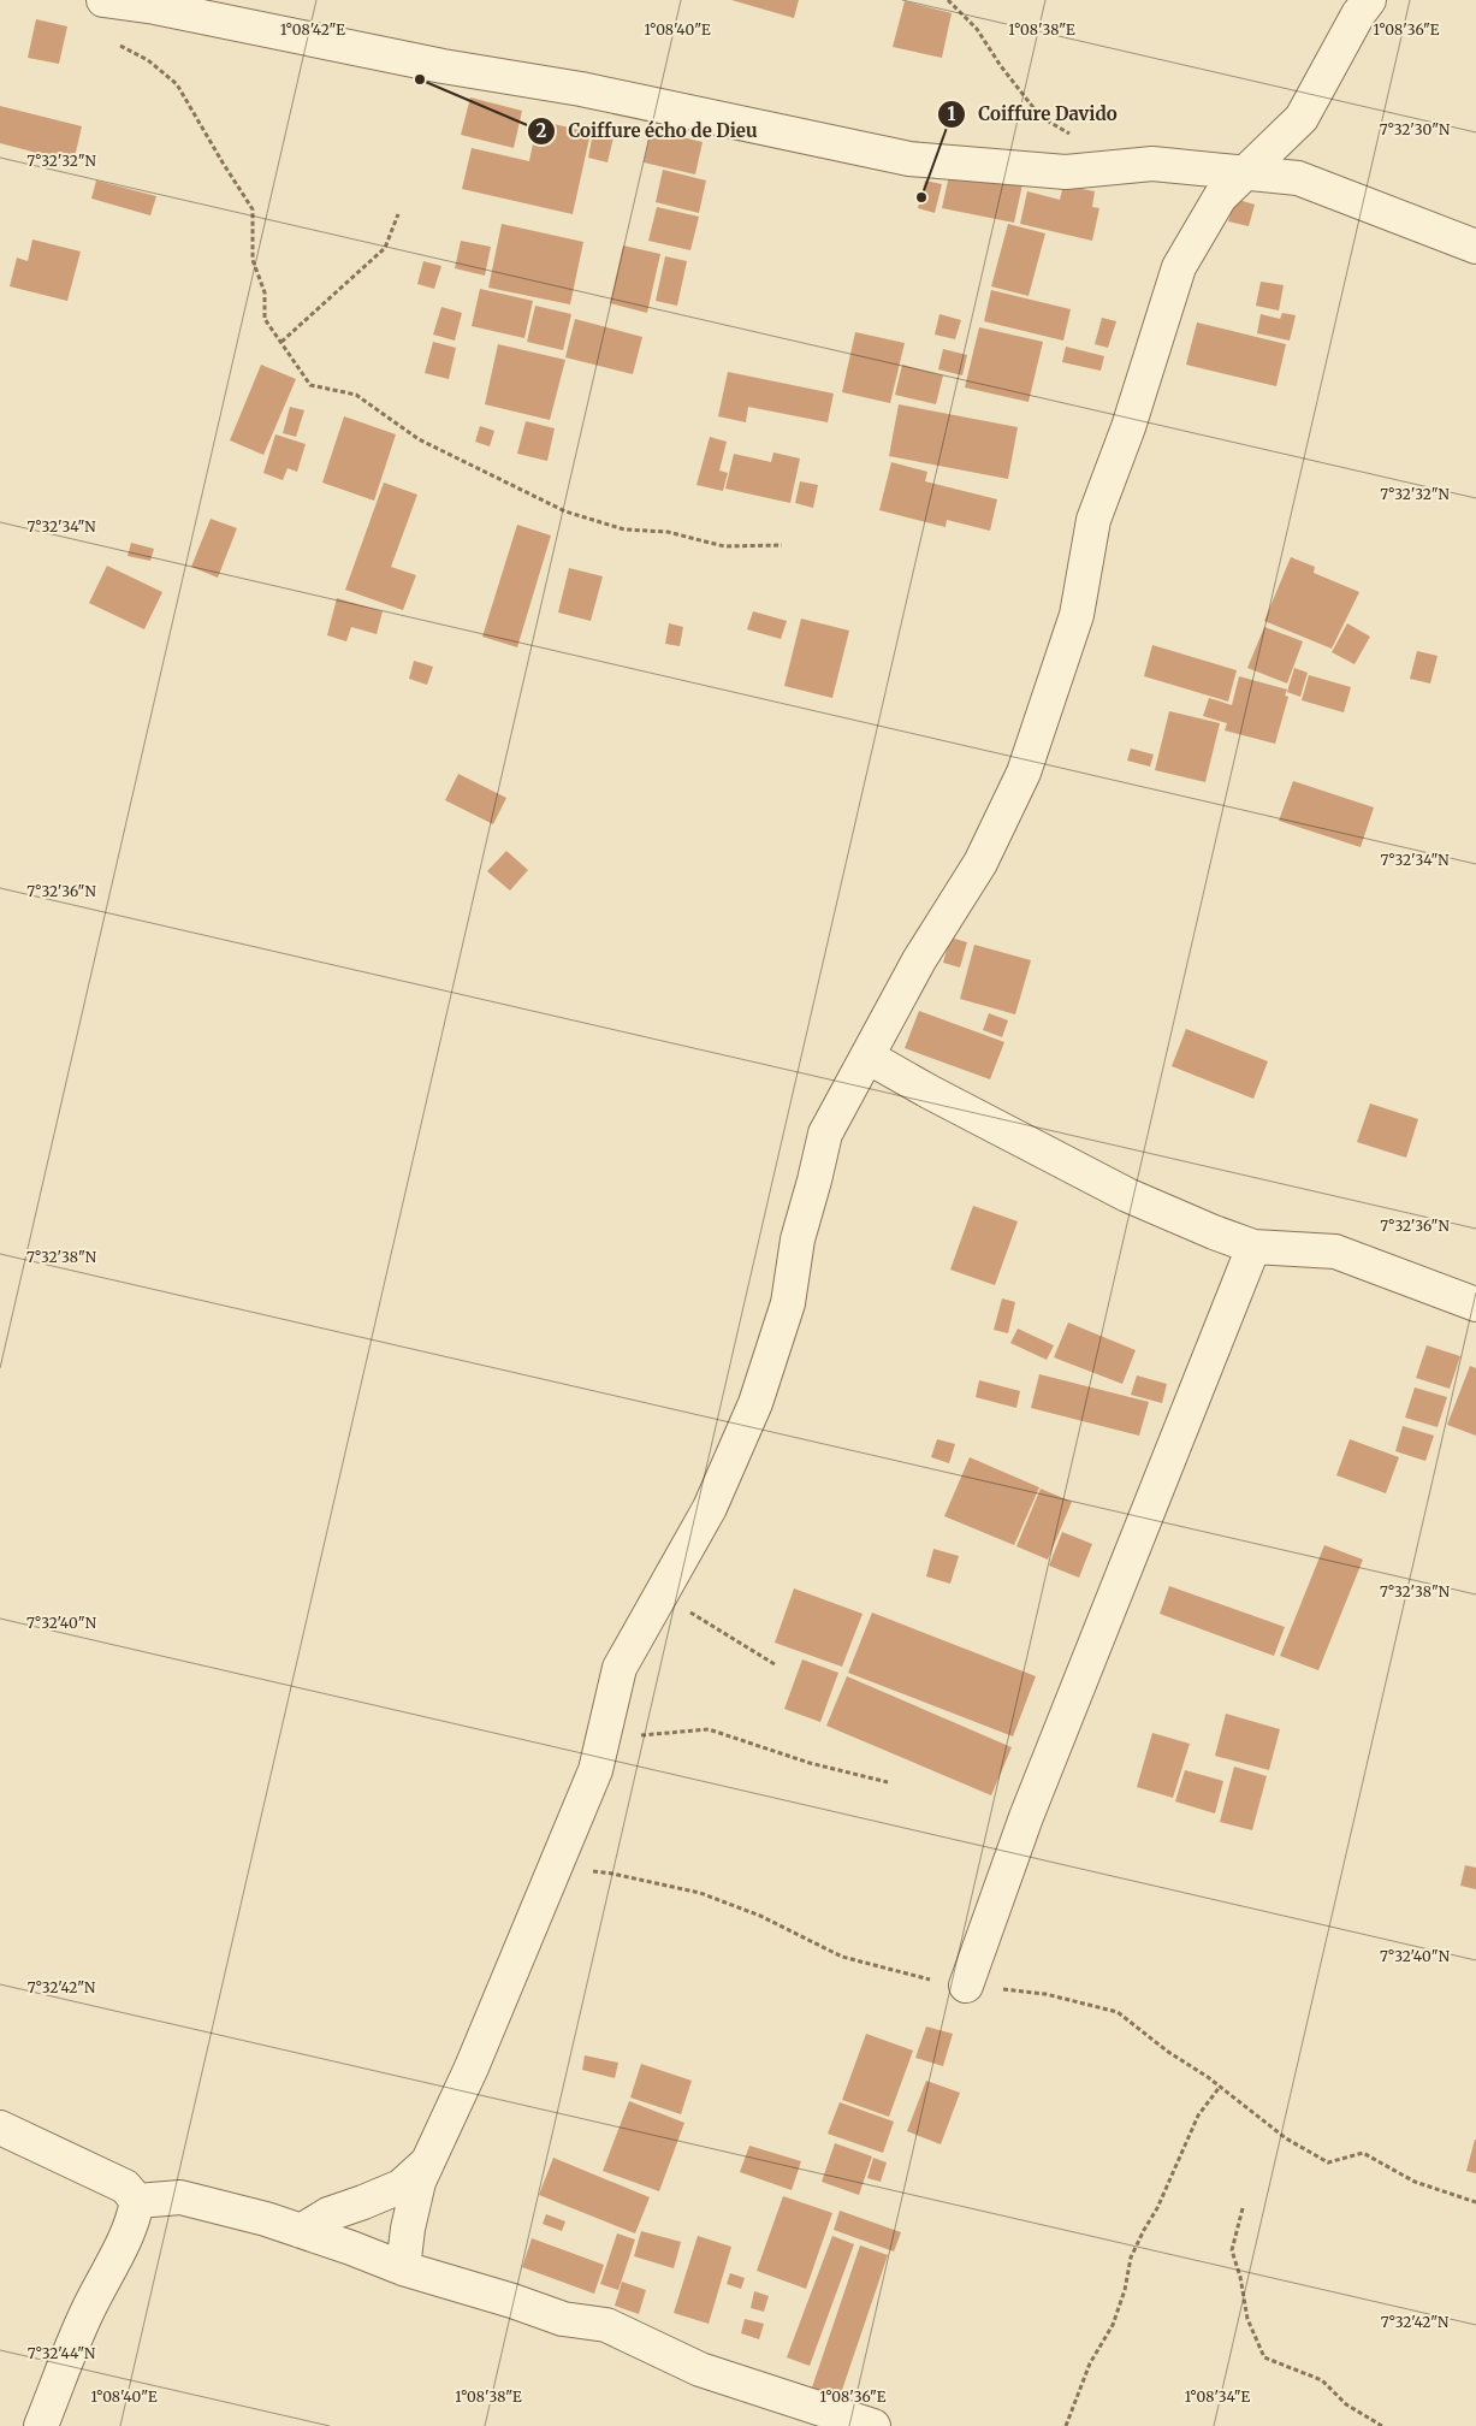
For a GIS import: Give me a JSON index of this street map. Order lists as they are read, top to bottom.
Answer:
{
  "places": ["Coiffure écho de Dieu", "Coiffure Davido"],
  "coordinates": [
    "1°08'42\"E",
    "1°08'40\"E",
    "1°08'38\"E",
    "1°08'36\"E",
    "7°32'30\"N",
    "7°32'32\"N",
    "7°32'34\"N",
    "7°32'36\"N",
    "7°32'38\"N",
    "7°32'40\"N",
    "7°32'42\"N",
    "7°32'44\"N",
    "1°08'34\"E"
  ]
}
